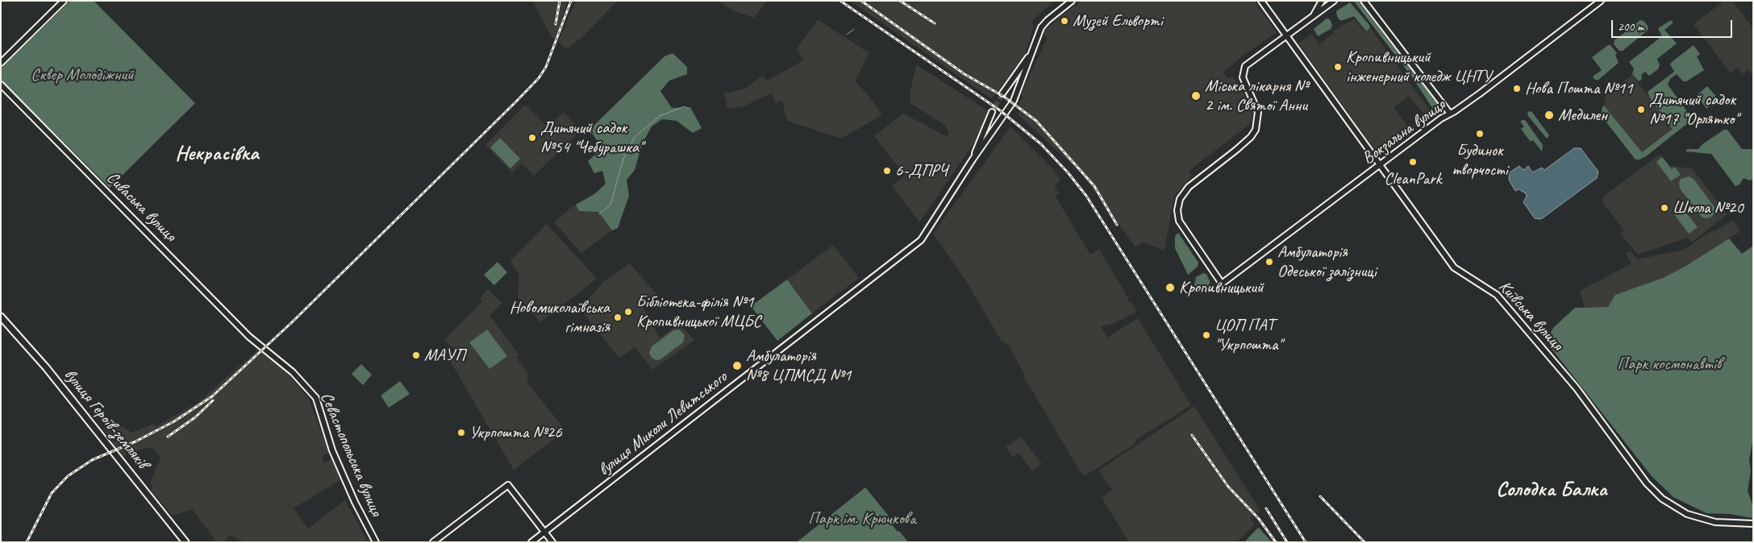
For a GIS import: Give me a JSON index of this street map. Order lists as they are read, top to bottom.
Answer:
{
  "streets": {
    "main road": ["вулиця Героїв-земляків"],
    "street": [
      "Вокзальна вулиця",
      "Сиваська вулиця",
      "Київська вулиця",
      "вулиця Миколи Левитського",
      "Севастопольська вулиця"
    ]
  },
  "crossings": [
    ["Вокзальна вулиця", "Київська вулиця"],
    ["Сиваська вулиця", "Севастопольська вулиця"]
  ],
  "districts": ["Некрасівка", "Солодка Балка"],
  "parks": ["Сквер Молодіжний", "Парк космонавтів", "Парк ім. Крючкова"],
  "places": [
    "Музей Ельворті",
    "Кропивницький інженерний коледж ЦНТУ",
    "Нова Пошта №11",
    "Міська лікарня № 2 ім. Святої Анни",
    "Дитячий садок №17 \"Орлятко\"",
    "Медилен",
    "Будинок творчості",
    "Дитячий садок №54 \"Чебурашка\"",
    "CleanPark",
    "6-ДПРЧ",
    "Школа №20",
    "Амбулаторія Одеської залізниці",
    "Кропивницький",
    "Бібліотека-філія №1 Кропивницької МЦБС",
    "Новомиколаївська гімназія",
    "ЦОП ПАТ \"Укрпошта\"",
    "МАУП",
    "Амбулаторія №8 ЦПМСД №1",
    "Укрпошта №26"
  ],
  "scale_bar": "200 m"
}
